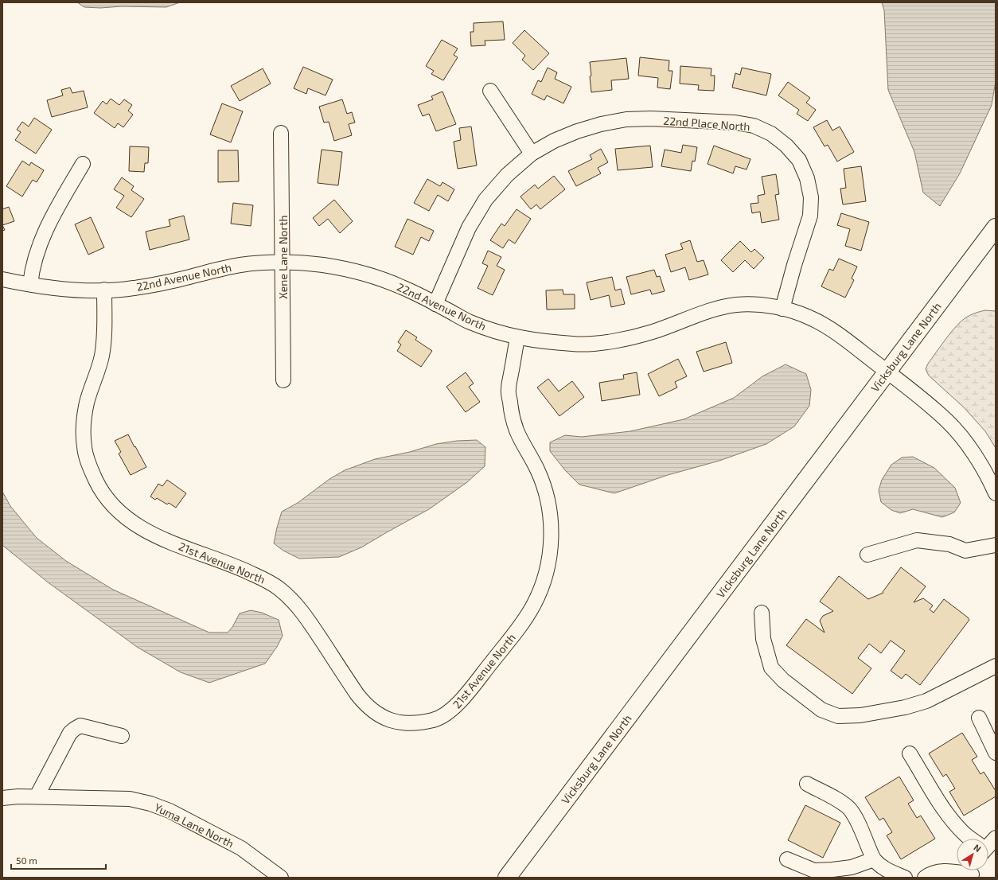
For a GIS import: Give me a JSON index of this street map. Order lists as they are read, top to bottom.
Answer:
{
  "streets": {
    "main road": ["Vicksburg Lane North"],
    "street": [
      "22nd Place North",
      "Xene Lane North",
      "22nd Avenue North",
      "21st Avenue North",
      "Yuma Lane North"
    ]
  },
  "crossings": [
    ["22nd Place North", "22nd Avenue North"],
    ["Xene Lane North", "22nd Avenue North"],
    ["22nd Avenue North", "Vicksburg Lane North"],
    ["22nd Avenue North", "21st Avenue North"]
  ],
  "scale_bar": "50 m",
  "north": "top right"
}
